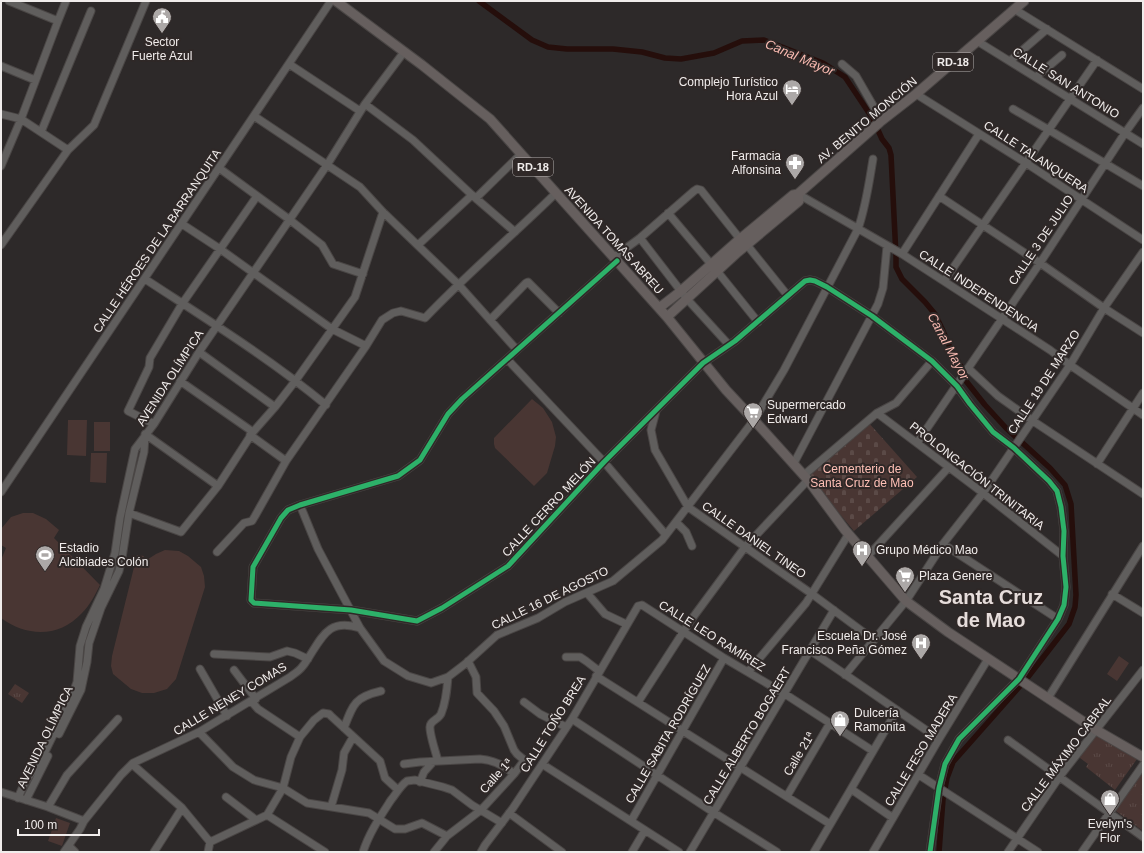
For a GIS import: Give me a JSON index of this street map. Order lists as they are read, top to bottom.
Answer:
{
  "streets": {
    "main road": ["RD-18", "AV. BENITO MONCIÓN", "AVENIDA TOMAS ABREU"],
    "street": [
      "CALLE SAN ANTONIO",
      "CALLE TALANQUERA",
      "CALLE 3 DE JULIO",
      "CALLE HÉROES DE LA BARRANQUITA",
      "CALLE INDEPENDENCIA",
      "AVENIDA OLÍMPICA",
      "CALLE 19 DE MARZO",
      "PROLONGACIÓN TRINITARIA",
      "CALLE CERRO MELÓN",
      "CALLE DANIEL TINEO",
      "CALLE 16 DE AGOSTO",
      "CALLE LEO RAMÍREZ",
      "CALLE NENEY COMAS",
      "CALLE TOÑO BREA",
      "CALLE SABITA RODRÍGUEZ",
      "CALLE ALBERTO BOGAERT",
      "CALLE FESO MADERA",
      "Calle 21ª",
      "CALLE MÁXIMO CABRAL",
      "Calle 1ª"
    ]
  },
  "crossings": [
    ["CALLE SAN ANTONIO", "AV. BENITO MONCIÓN"],
    ["CALLE SAN ANTONIO", "CALLE 3 DE JULIO"],
    ["AV. BENITO MONCIÓN", "CALLE TALANQUERA"],
    ["AV. BENITO MONCIÓN", "AVENIDA TOMAS ABREU"],
    ["AV. BENITO MONCIÓN", "CALLE INDEPENDENCIA"],
    ["AV. BENITO MONCIÓN", "CALLE CERRO MELÓN"],
    ["CALLE TALANQUERA", "CALLE 3 DE JULIO"],
    ["AVENIDA TOMAS ABREU", "AVENIDA OLÍMPICA"],
    ["AVENIDA TOMAS ABREU", "CALLE 19 DE MARZO"],
    ["AVENIDA TOMAS ABREU", "CALLE CERRO MELÓN"],
    ["AVENIDA TOMAS ABREU", "CALLE 16 DE AGOSTO"],
    ["AVENIDA TOMAS ABREU", "CALLE FESO MADERA"],
    ["AVENIDA TOMAS ABREU", "CALLE MÁXIMO CABRAL"],
    ["CALLE 3 DE JULIO", "CALLE INDEPENDENCIA"],
    ["CALLE 3 DE JULIO", "PROLONGACIÓN TRINITARIA"],
    ["CALLE INDEPENDENCIA", "CALLE 19 DE MARZO"],
    ["CALLE INDEPENDENCIA", "CALLE 16 DE AGOSTO"],
    ["CALLE 19 DE MARZO", "PROLONGACIÓN TRINITARIA"],
    ["CALLE 19 DE MARZO", "CALLE DANIEL TINEO"],
    ["CALLE CERRO MELÓN", "CALLE DANIEL TINEO"],
    ["CALLE CERRO MELÓN", "CALLE 16 DE AGOSTO"],
    ["CALLE DANIEL TINEO", "CALLE 16 DE AGOSTO"],
    ["CALLE DANIEL TINEO", "CALLE ALBERTO BOGAERT"],
    ["CALLE 16 DE AGOSTO", "CALLE NENEY COMAS"],
    ["CALLE 16 DE AGOSTO", "Calle 1ª"],
    ["CALLE LEO RAMÍREZ", "CALLE TOÑO BREA"],
    ["CALLE LEO RAMÍREZ", "CALLE SABITA RODRÍGUEZ"],
    ["CALLE LEO RAMÍREZ", "CALLE ALBERTO BOGAERT"],
    ["CALLE LEO RAMÍREZ", "Calle 21ª"]
  ],
  "districts": ["Santa Cruz de Mao"],
  "water": ["Canal Mayor"],
  "parks": ["Cementerio de Santa Cruz de Mao"],
  "places": {
    "public building": ["Sector Fuerte Azul"],
    "hotel": ["Complejo Turístico Hora Azul"],
    "pharmacy": ["Farmacia Alfonsina"],
    "supermarket": ["Supermercado Edward", "Plaza Genere"],
    "hospital": ["Grupo Médico Mao", "Escuela Dr. José Francisco Peña Gómez"],
    "sports": ["Estadio Alcibiades Colón"],
    "shop": ["Dulcería Ramonita", "Evelyn's Flor"]
  },
  "scale_bar": "100 m"
}
